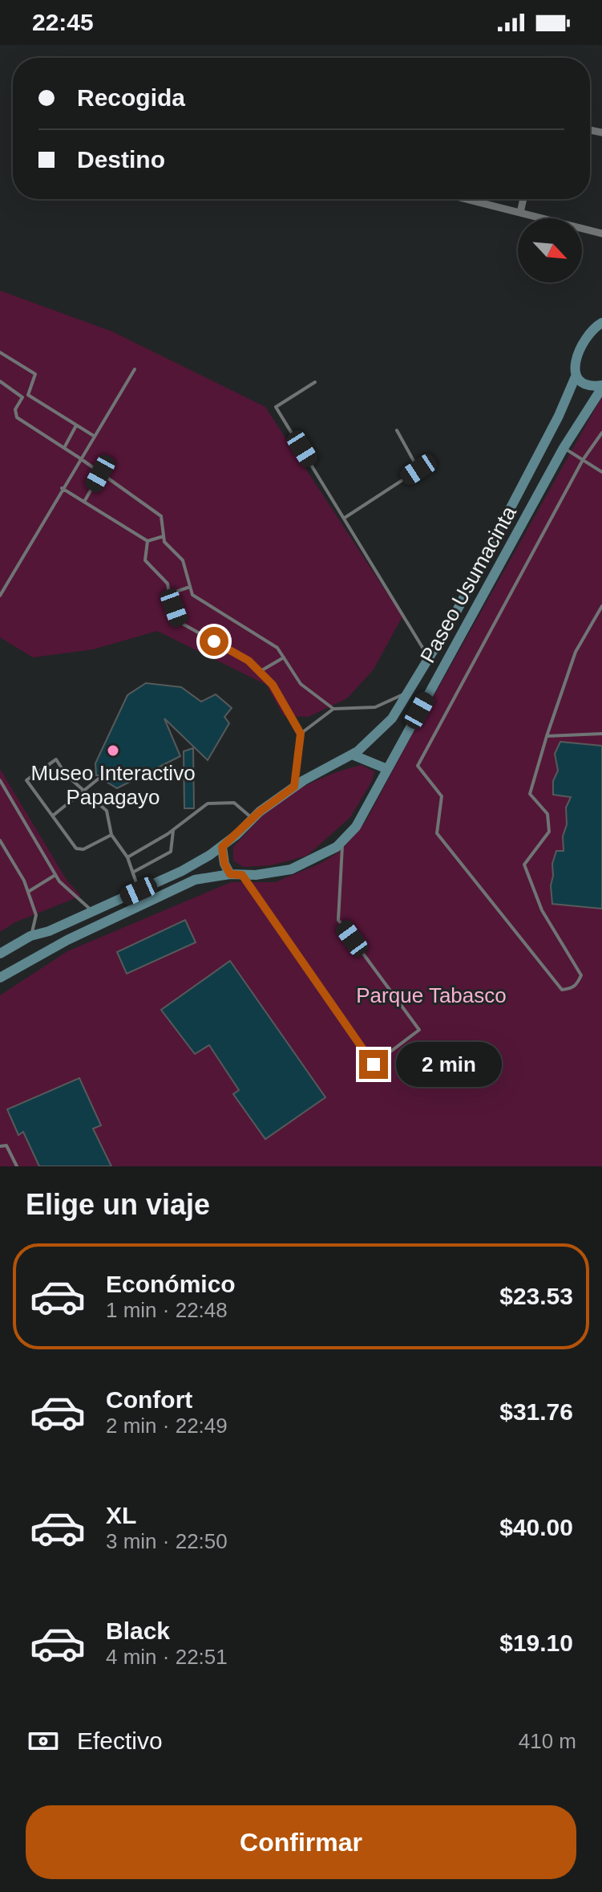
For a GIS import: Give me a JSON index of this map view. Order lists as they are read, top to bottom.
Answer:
{
  "streets": {
    "main road": ["Paseo Usumacinta"]
  },
  "parks": ["Parque Tabasco"],
  "places": ["Museo Interactivo Papagayo"],
  "north": "bottom right",
  "page": {
    "status": "22:45",
    "banner": ["Recogida", "Destino"],
    "bubble": "2 min",
    "heading": "Elige un viaje",
    "list": [
      {
        "name": "Económico",
        "note": "1 min · 22:48",
        "value": "$23.53"
      },
      {
        "name": "Confort",
        "note": "2 min · 22:49",
        "value": "$31.76"
      },
      {
        "name": "XL",
        "note": "3 min · 22:50",
        "value": "$40.00"
      },
      {
        "name": "Black",
        "note": "4 min · 22:51",
        "value": "$19.10"
      }
    ],
    "pay": ["Efectivo", "410 m"],
    "buttons": "Confirmar"
  }
}
